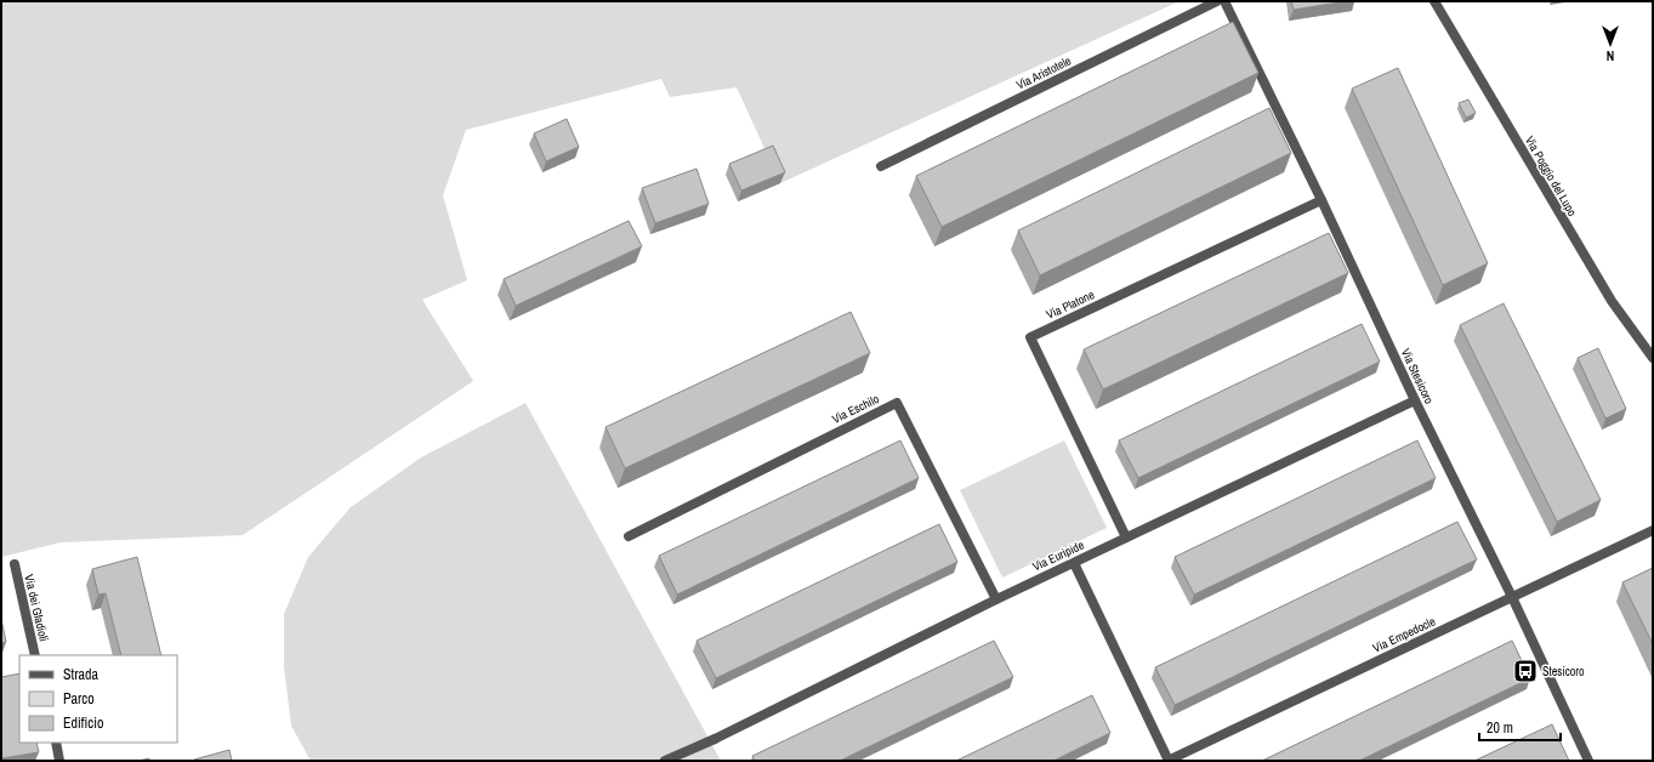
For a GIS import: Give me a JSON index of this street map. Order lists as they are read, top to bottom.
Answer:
{
  "streets": {
    "street": [
      "Via Aristotele",
      "Via Poggio del Lupo",
      "Via Platone",
      "Via Stesicoro",
      "Via Eschilo",
      "Via Euripide",
      "Via dei Gladioli",
      "Via Empedocle"
    ]
  },
  "crossings": [
    ["Via Platone", "Via Stesicoro"],
    ["Via Platone", "Via Euripide"],
    ["Via Stesicoro", "Via Euripide"],
    ["Via Stesicoro", "Via Empedocle"],
    ["Via Eschilo", "Via Euripide"]
  ],
  "places": {
    "bus stop": ["Stesicoro"]
  },
  "legend": ["Strada", "Parco", "Edificio"],
  "scale_bar": "20 m",
  "north": "bottom"
}
